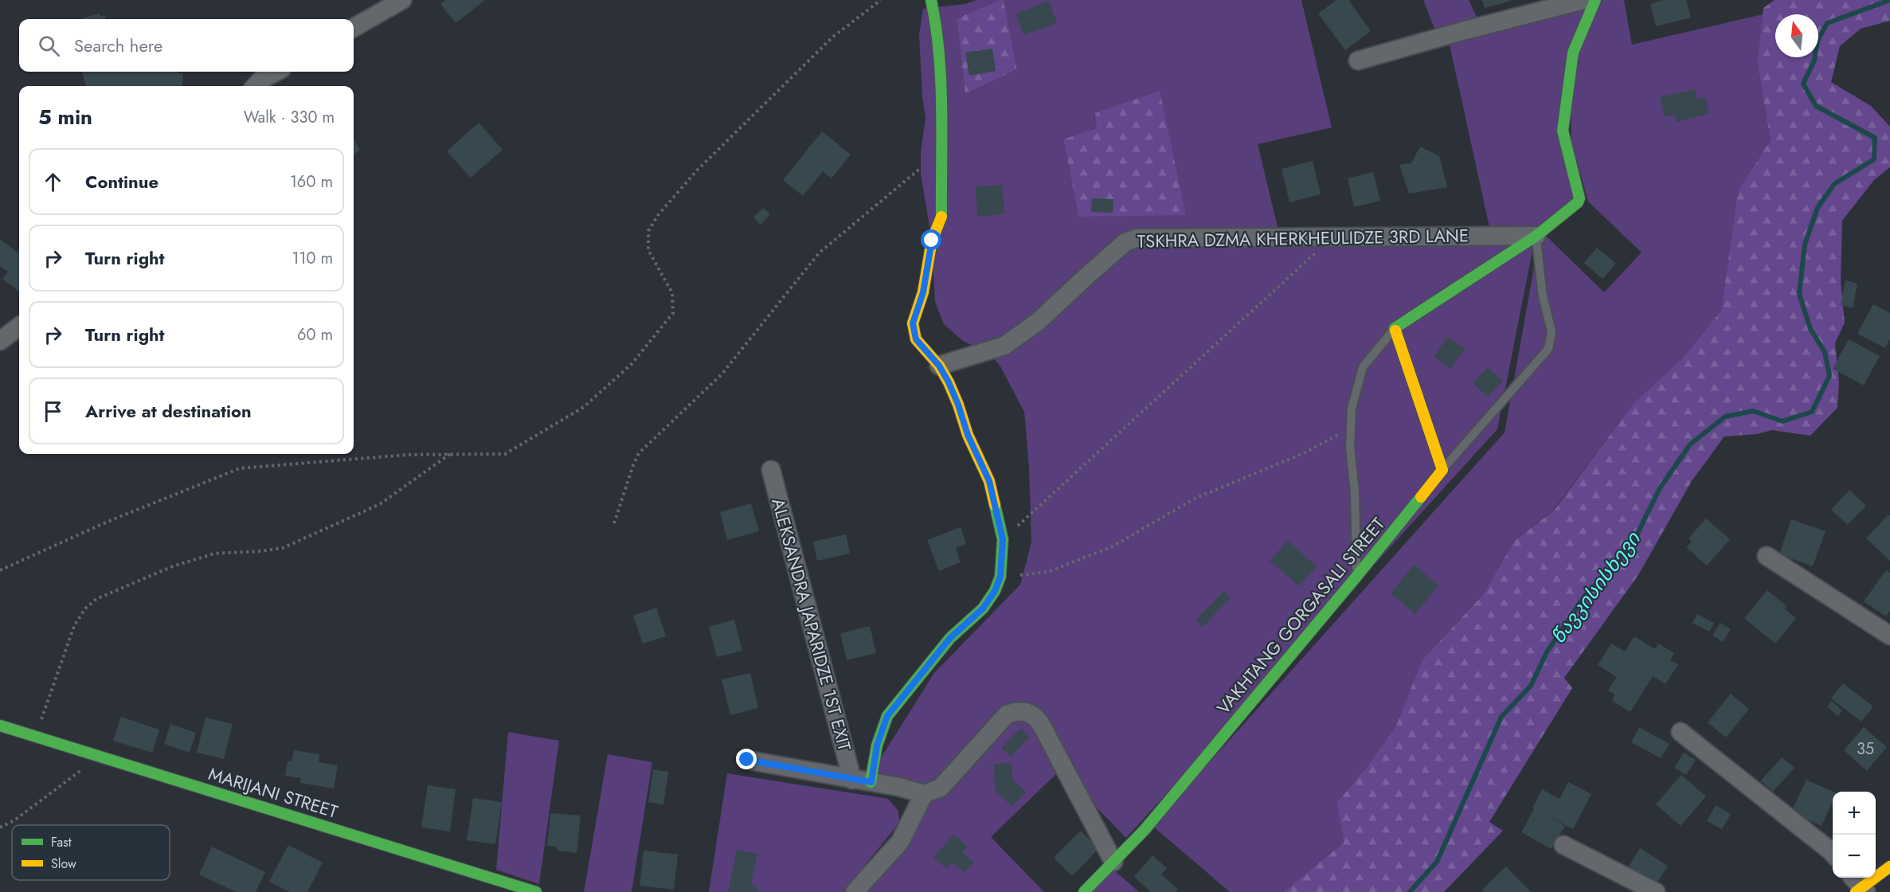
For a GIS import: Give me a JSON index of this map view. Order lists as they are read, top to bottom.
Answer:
{
  "streets": {
    "street": [
      "TSKHRA DZMA KHERKHEULIDZE 3RD LANE",
      "VAKHTANG GORGASALI STREET",
      "ALEKSANDRA JAPARIDZE 1ST EXIT",
      "MARIJANI STREET"
    ]
  },
  "water": ["წავკისისხევი"],
  "house_numbers": ["35"],
  "legend": ["Fast", "Slow"],
  "north": "top",
  "page": {
    "search": "Search here",
    "heading": ["5 min", "Walk · 330 m"],
    "list": [
      ["Continue", "160 m"],
      ["Turn right", "110 m"],
      ["Turn right", "60 m"],
      "Arrive at destination"
    ],
    "map_buttons": ["+", "−"]
  }
}
